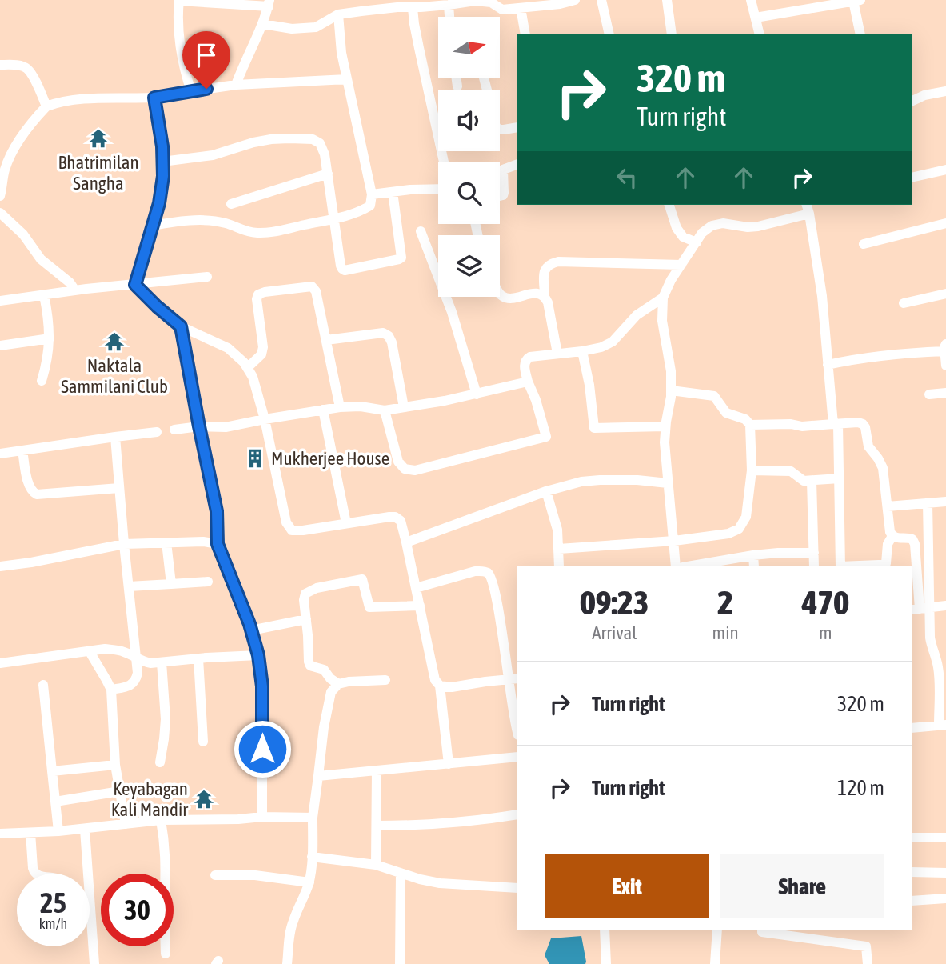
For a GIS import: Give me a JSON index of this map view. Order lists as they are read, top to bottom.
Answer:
{
  "places": {
    "temple": ["Bhatrimilan Sangha", "Naktala Sammilani Club", "Keyabagan Kali Mandir"],
    "building": ["Mukherjee House"]
  },
  "north": "right",
  "page": {
    "turn": ["320 m", "Turn right"],
    "eta": [
      "09:23",
      "Arrival",
      "2",
      "min",
      "470",
      "m"
    ],
    "list": [
      {
        "name": "Turn right",
        "value": "320 m"
      },
      {
        "name": "Turn right",
        "value": "120 m"
      }
    ],
    "buttons": ["Exit", "Share"],
    "speed": "25 km/h",
    "limit": "30"
  }
}
